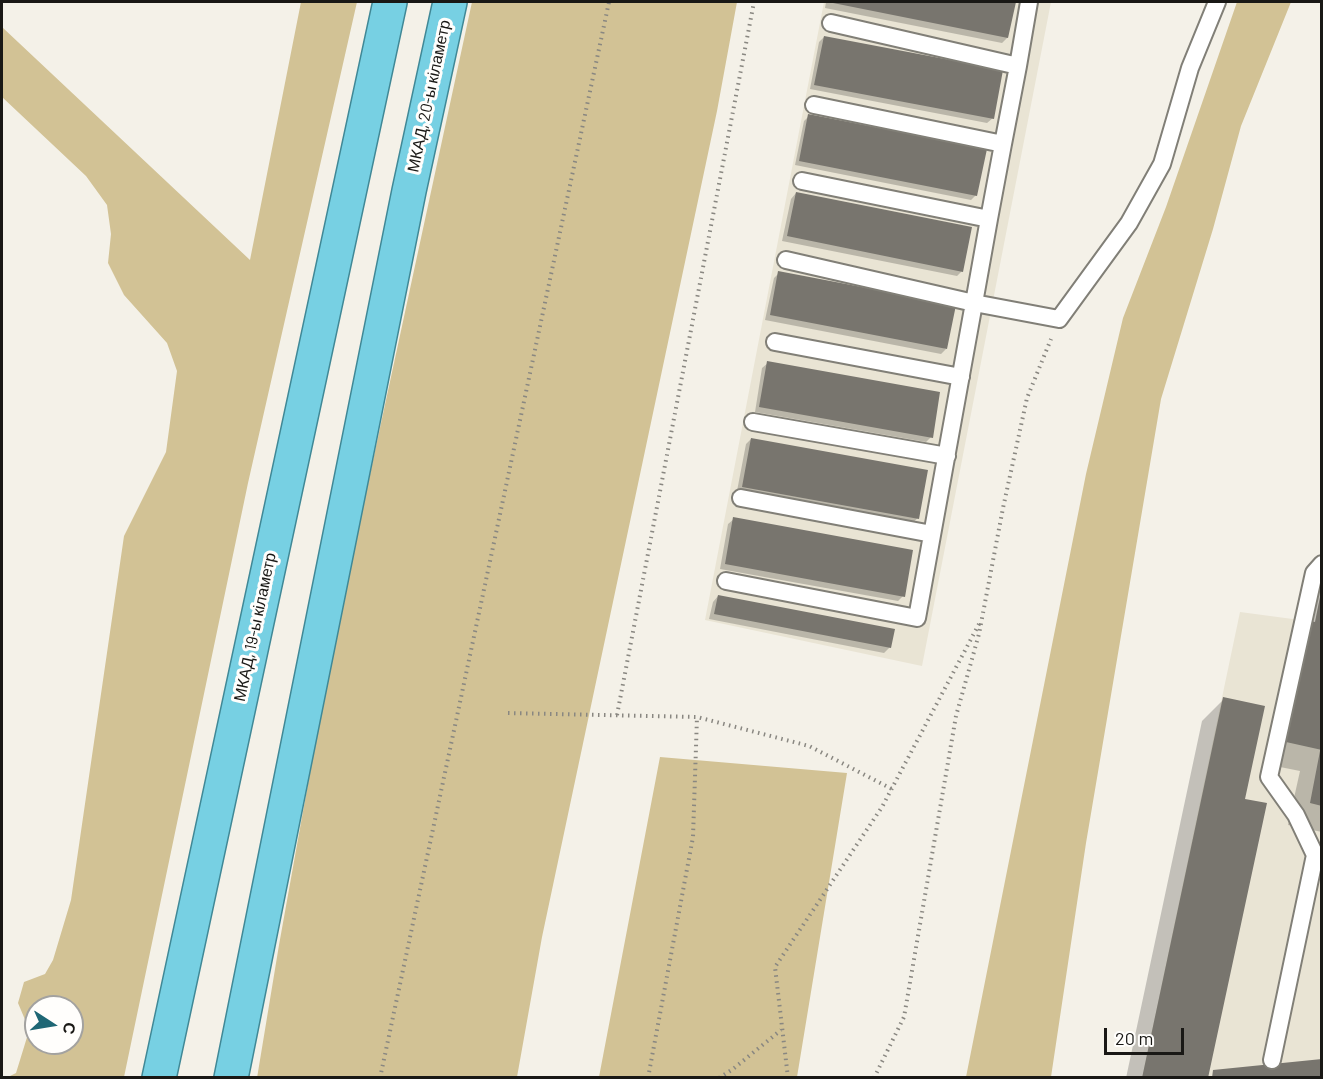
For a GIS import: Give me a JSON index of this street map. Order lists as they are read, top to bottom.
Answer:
{
  "streets": {
    "highway": ["МКАД, 20-ы кіламетр", "МКАД, 19-ы кіламетр"]
  },
  "scale_bar": "20 m",
  "north": "right"
}
